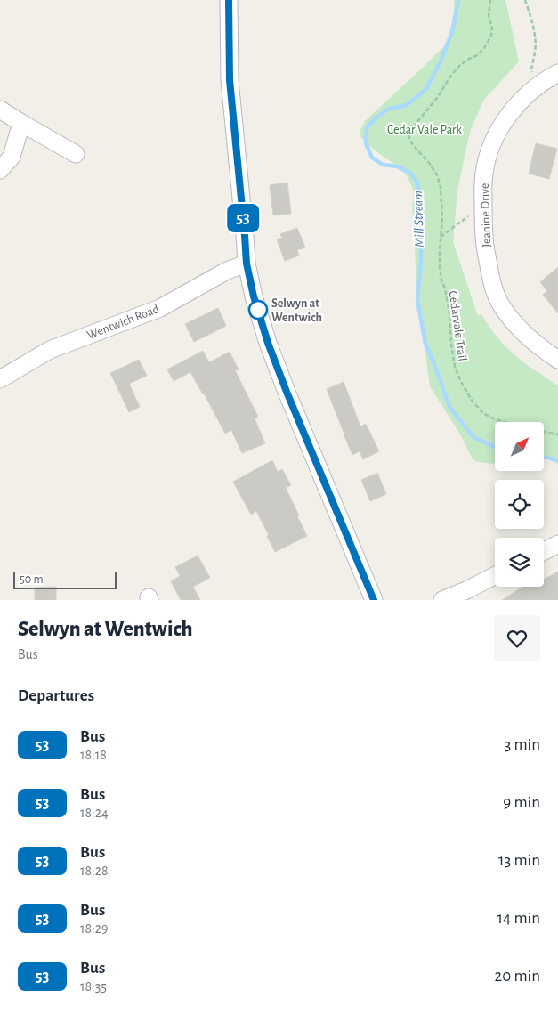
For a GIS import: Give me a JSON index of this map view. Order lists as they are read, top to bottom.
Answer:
{
  "streets": {
    "street": ["Jeanine Drive", "Wentwich Road"],
    "path": ["Cedarvale Trail"]
  },
  "water": ["Mill Stream"],
  "parks": ["Cedar Vale Park"],
  "places": ["Selwyn at Wentwich"],
  "lines": ["bus line 53"],
  "scale_bar": "50 m",
  "north": "top right",
  "page": {
    "on_map": "53",
    "scale": "50 m",
    "heading": [
      ["Selwyn at Wentwich", "Bus"],
      "Departures"
    ],
    "list": [
      {
        "mark": "53",
        "name": "Bus",
        "note": "18:18",
        "value": "3 min"
      },
      {
        "mark": "53",
        "name": "Bus",
        "note": "18:24",
        "value": "9 min"
      },
      {
        "mark": "53",
        "name": "Bus",
        "note": "18:28",
        "value": "13 min"
      },
      {
        "mark": "53",
        "name": "Bus",
        "note": "18:29",
        "value": "14 min"
      },
      {
        "mark": "53",
        "name": "Bus",
        "note": "18:35",
        "value": "20 min"
      }
    ]
  }
}
